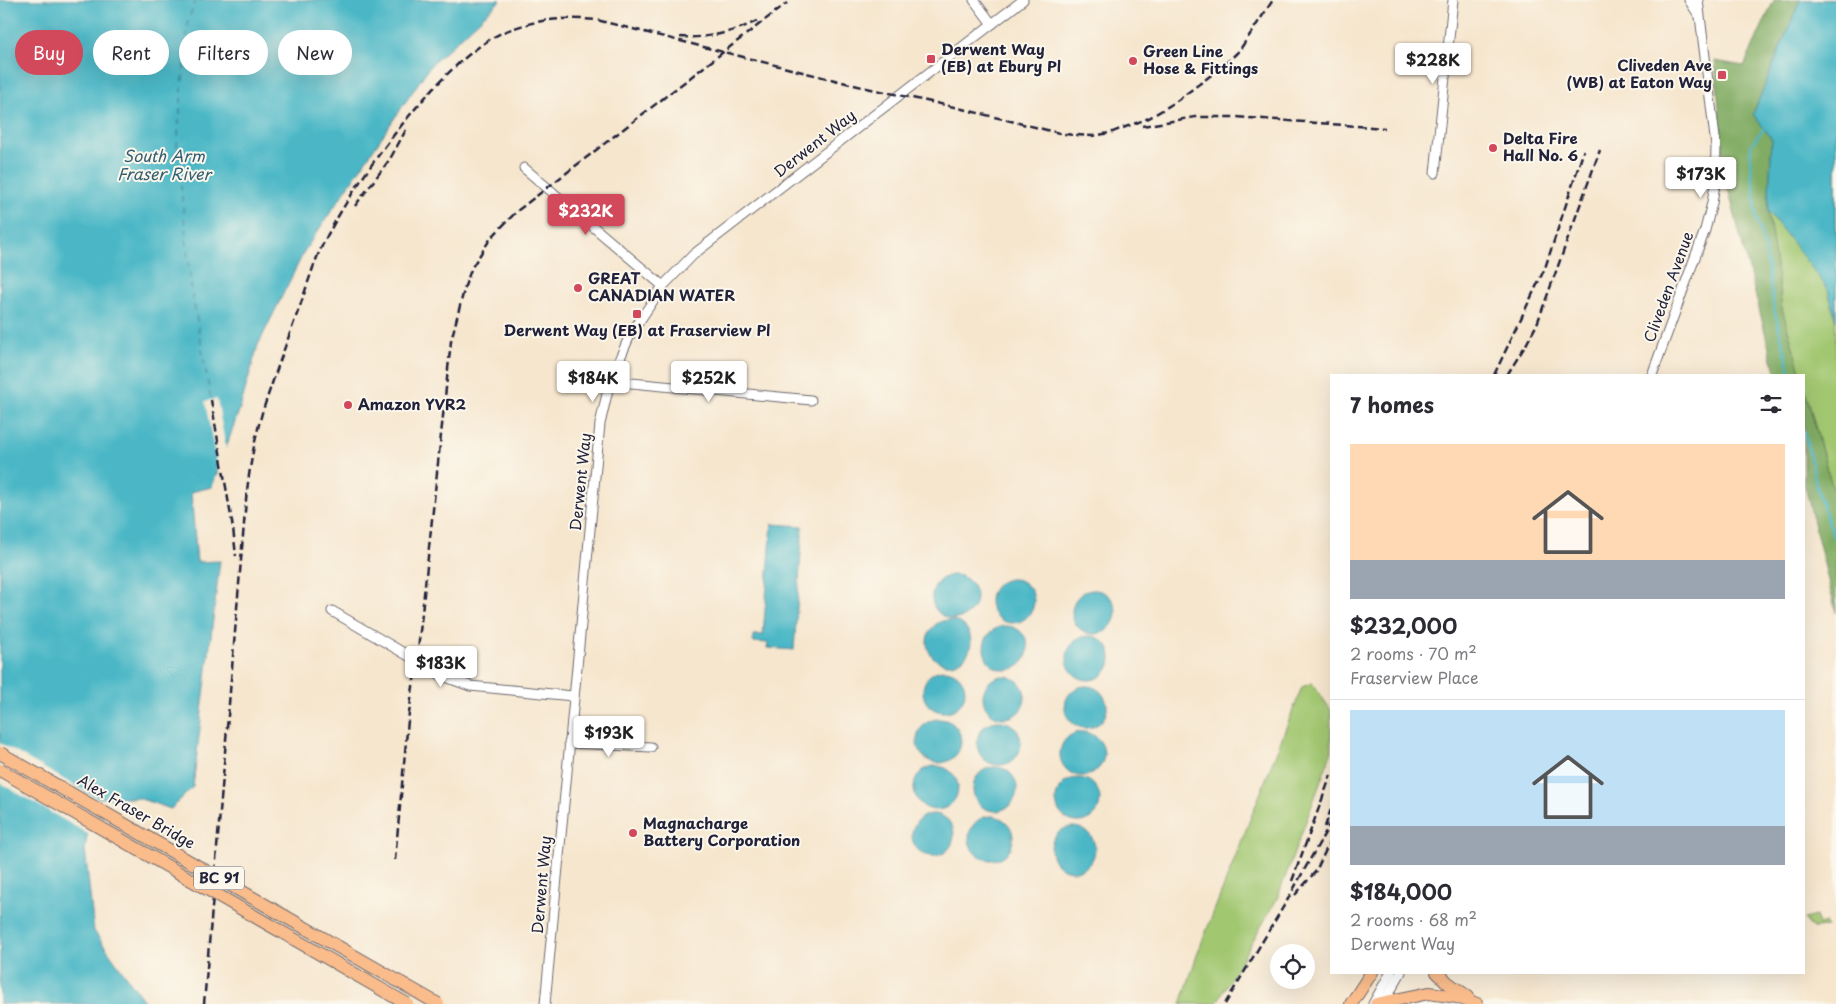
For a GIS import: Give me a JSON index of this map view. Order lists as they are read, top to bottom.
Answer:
{
  "streets": {
    "highway": ["Alex Fraser Bridge", "BC 91"],
    "street": ["Derwent Way", "Cliveden Avenue"]
  },
  "water": ["South Arm Fraser River"],
  "places": {
    "transit": ["Derwent Way (EB) at Ebury Pl", "Cliveden Ave (WB) at Eaton Way", "Derwent Way (EB) at Fraserview Pl"],
    "other": [
      "Green Line Hose & Fittings",
      "Delta Fire Hall No. 6",
      "GREAT CANADIAN WATER",
      "Amazon YVR2",
      "Magnacharge Battery Corporation"
    ]
  },
  "page": {
    "chip": [
      "Buy",
      "Rent",
      "Filters",
      "New"
    ],
    "price": [
      "$228K",
      "$173K",
      "$232K",
      "$184K",
      "$252K",
      "$183K",
      "$193K"
    ],
    "heading": "7 homes",
    "list": [
      {
        "name": "$232,000",
        "note": "2 rooms · 70 m² · Fraserview Place"
      },
      {
        "name": "$184,000",
        "note": "2 rooms · 68 m² · Derwent Way"
      }
    ]
  }
}
